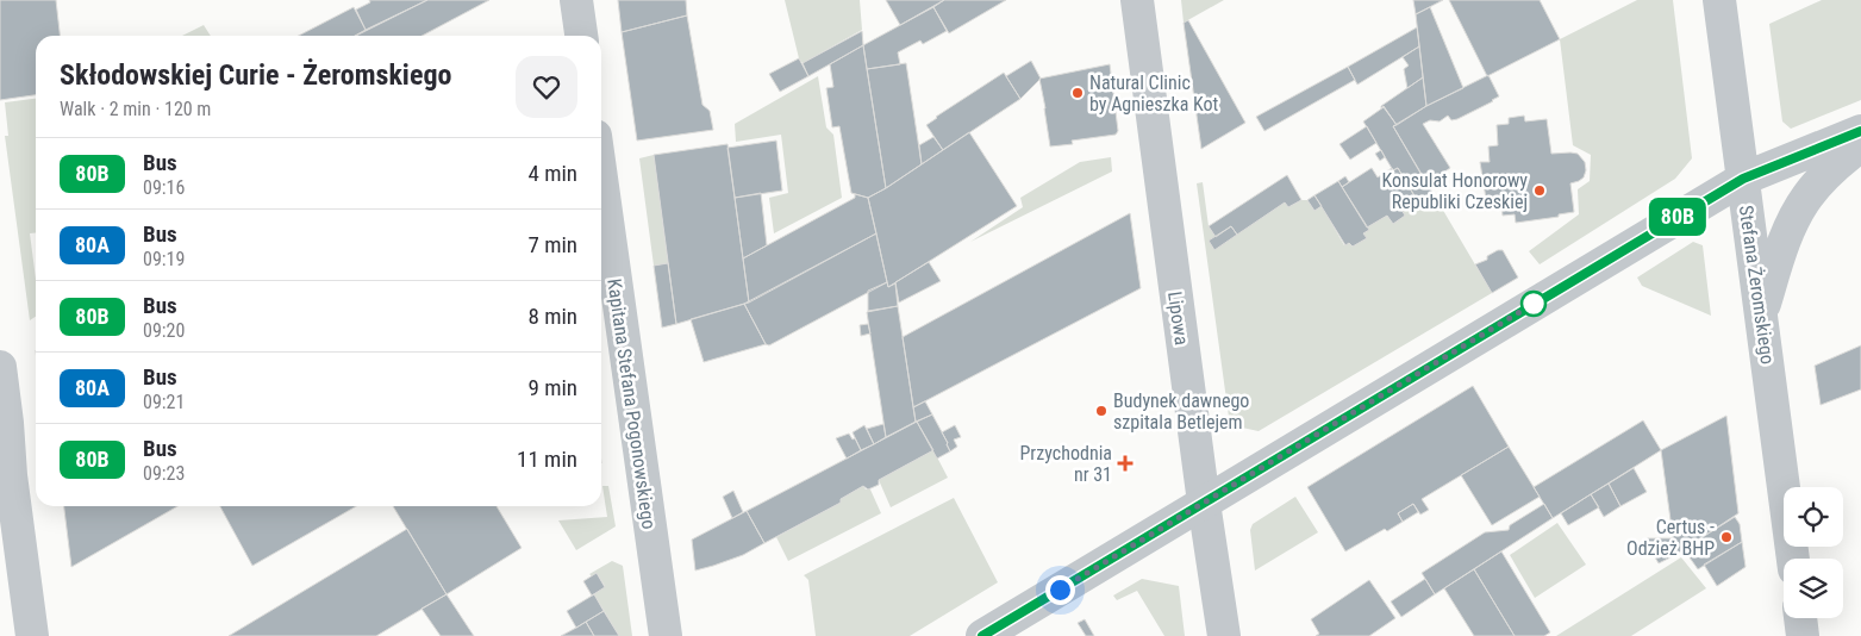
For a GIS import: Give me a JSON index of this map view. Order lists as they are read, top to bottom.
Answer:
{
  "streets": {
    "street": ["Stefana Żeromskiego", "Lipowa", "Kapitana Stefana Pogonowskiego"]
  },
  "places": {
    "other": [
      "Natural Clinic by Agnieszka Kot",
      "Konsulat Honorowy Republiki Czeskiej",
      "Budynek dawnego szpitala Betlejem",
      "Certus - Odzież BHP"
    ],
    "health": ["Przychodnia nr 31"]
  },
  "lines": ["bus line 80B"],
  "page": {
    "on_map": "80B",
    "heading": ["Skłodowskiej Curie - Żeromskiego", "Walk · 2 min · 120 m"],
    "list": [
      {
        "mark": "80B",
        "name": "Bus",
        "note": "09:16",
        "value": "4 min"
      },
      {
        "mark": "80A",
        "name": "Bus",
        "note": "09:19",
        "value": "7 min"
      },
      {
        "mark": "80B",
        "name": "Bus",
        "note": "09:20",
        "value": "8 min"
      },
      {
        "mark": "80A",
        "name": "Bus",
        "note": "09:21",
        "value": "9 min"
      },
      {
        "mark": "80B",
        "name": "Bus",
        "note": "09:23",
        "value": "11 min"
      }
    ]
  }
}
